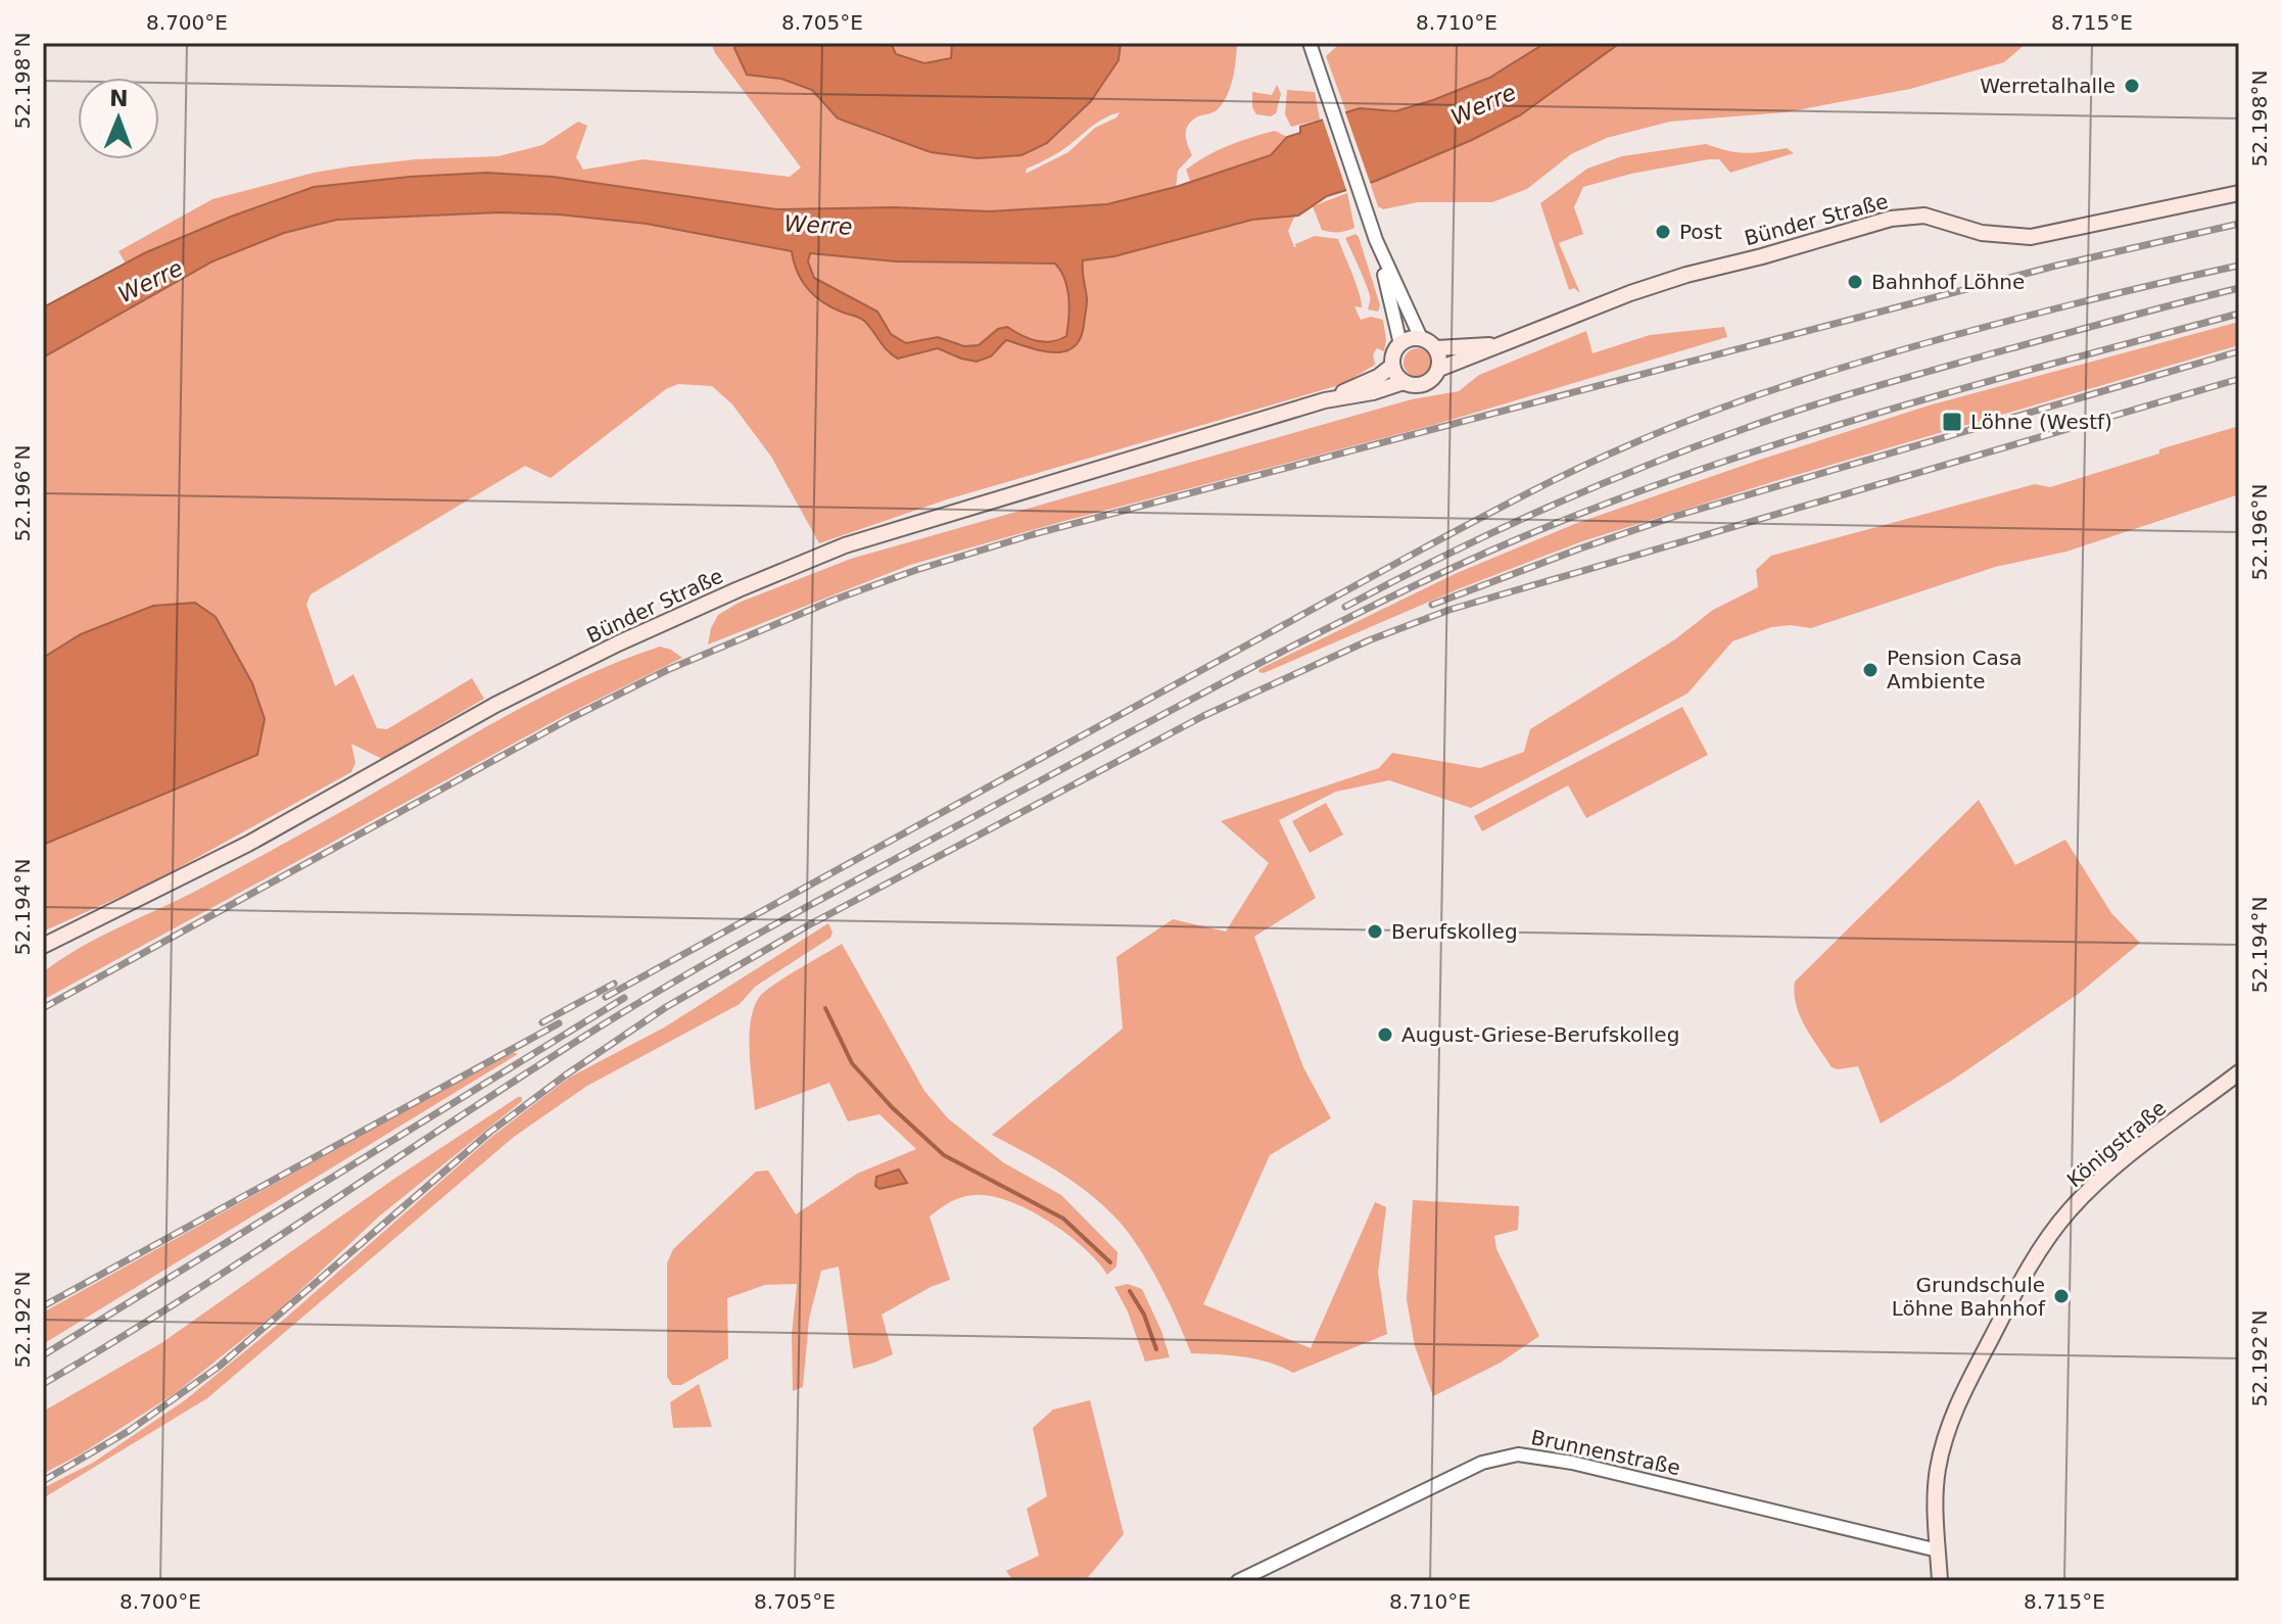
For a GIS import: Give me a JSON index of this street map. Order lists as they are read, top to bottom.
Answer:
{
  "streets": {
    "main road": ["Bünder Straße", "Königstraße"],
    "street": ["Brunnenstraße"]
  },
  "crossings": [
    ["Königstraße", "Brunnenstraße"]
  ],
  "water": ["Werre"],
  "places": {
    "other": [
      "Werretalhalle",
      "Post",
      "Bahnhof Löhne",
      "Pension Casa Ambiente",
      "Berufskolleg",
      "August-Griese-Berufskolleg",
      "Grundschule Löhne Bahnhof"
    ],
    "transit": ["Löhne (Westf)"]
  },
  "north": "top",
  "coordinates": [
    "8.700°E",
    "8.705°E",
    "8.710°E",
    "8.715°E",
    "52.198°N",
    "52.196°N",
    "52.194°N",
    "52.192°N"
  ]
}
